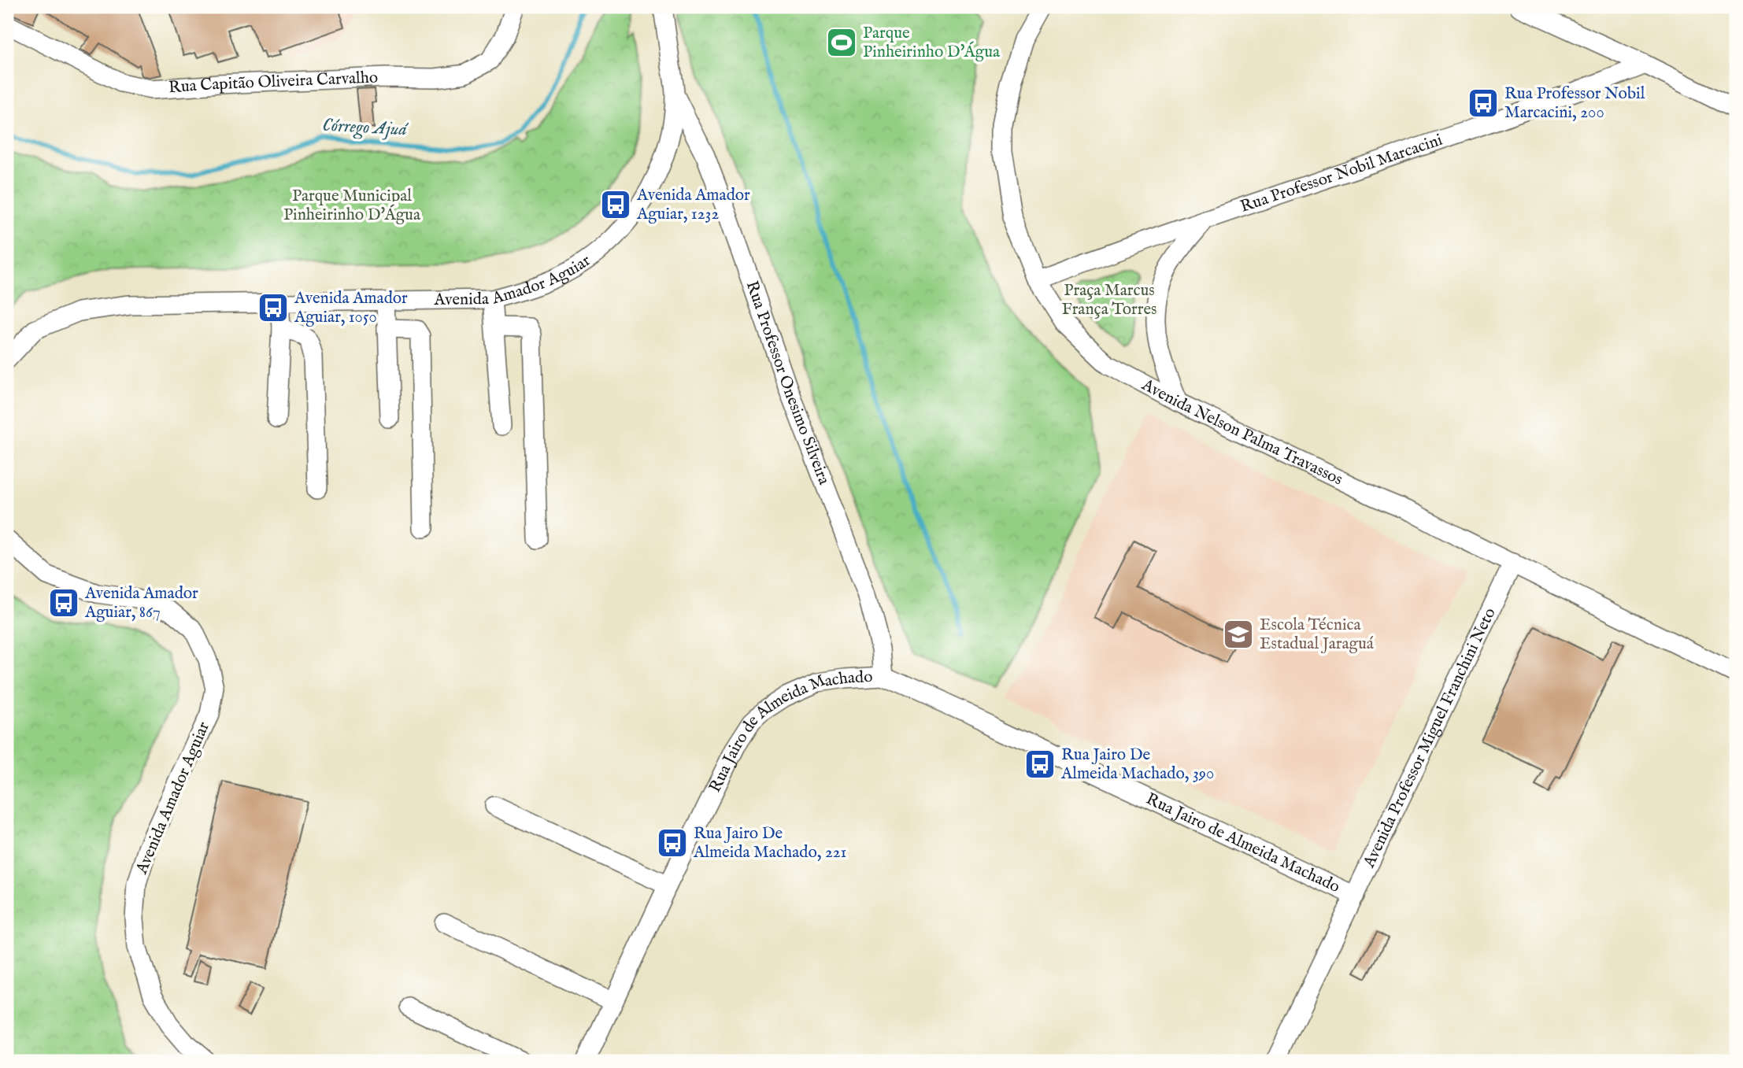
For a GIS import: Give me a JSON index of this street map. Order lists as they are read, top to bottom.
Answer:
{
  "streets": {
    "street": [
      "Rua Capitão Oliveira Carvalho",
      "Rua Professor Nobil Marcacini",
      "Avenida Amador Aguiar",
      "Rua Professor Onesimo Silveira",
      "Avenida Nelson Palma Travassos",
      "Rua Jairo de Almeida Machado",
      "Avenida Professor Miguel Franchini Neto"
    ]
  },
  "crossings": [
    ["Rua Professor Nobil Marcacini", "Avenida Nelson Palma Travassos"],
    ["Avenida Amador Aguiar", "Rua Professor Onesimo Silveira"],
    ["Rua Professor Onesimo Silveira", "Rua Jairo de Almeida Machado"],
    ["Avenida Nelson Palma Travassos", "Avenida Professor Miguel Franchini Neto"],
    ["Rua Jairo de Almeida Machado", "Avenida Professor Miguel Franchini Neto"]
  ],
  "water": ["Córrego Ajuá"],
  "parks": ["Parque Municipal Pinheirinho D'Água", "Praça Marcus França Torres"],
  "places": {
    "sports": ["Parque Pinheirinho D'Água"],
    "bus stop": [
      "Rua Professor Nobil Marcacini, 200",
      "Avenida Amador Aguiar, 1232",
      "Avenida Amador Aguiar, 1050",
      "Avenida Amador Aguiar, 867",
      "Rua Jairo De Almeida Machado, 390",
      "Rua Jairo De Almeida Machado, 221"
    ],
    "school or university": ["Escola Técnica Estadual Jaraguá"]
  }
}
